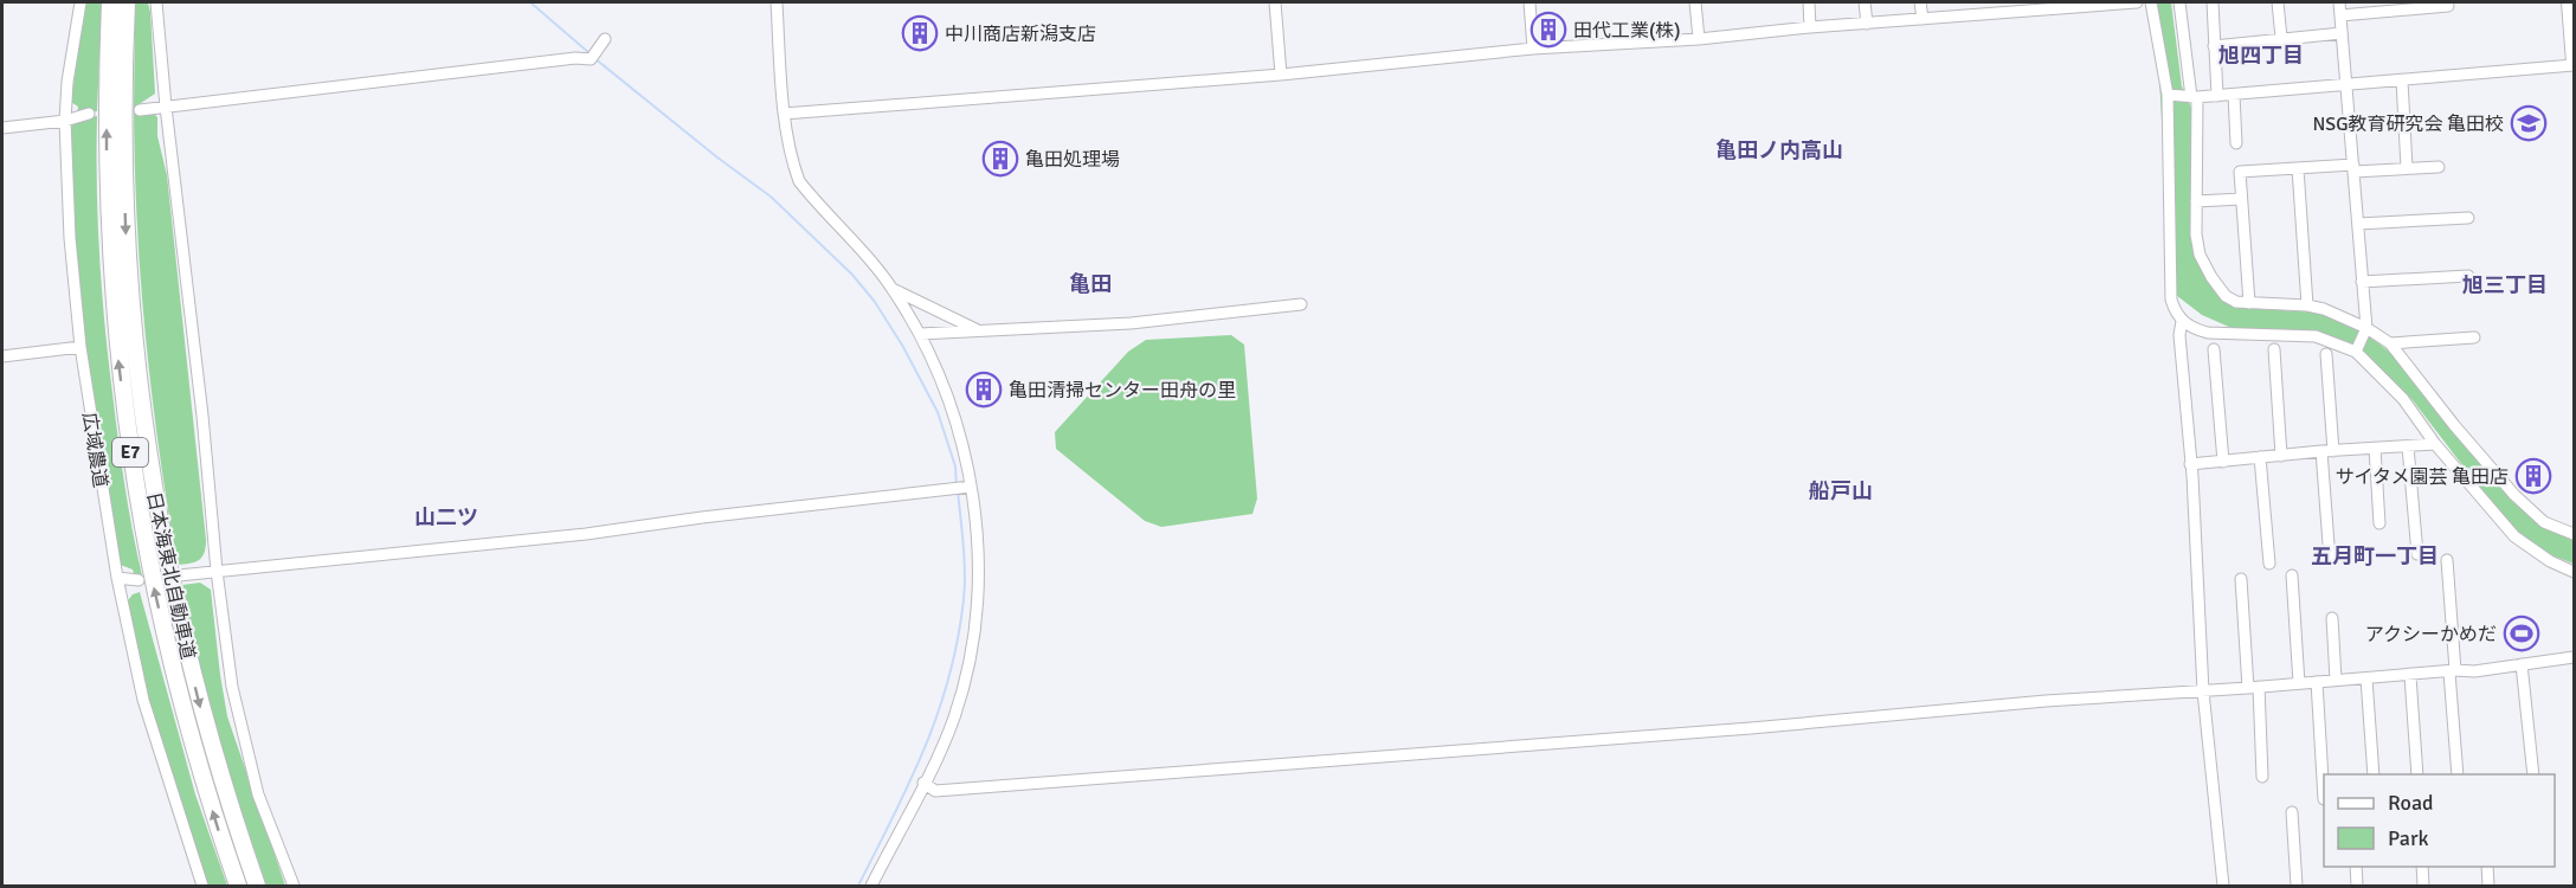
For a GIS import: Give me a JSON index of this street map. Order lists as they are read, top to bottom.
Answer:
{
  "streets": {
    "highway": ["E7", "日本海東北自動車道"],
    "street": ["広域農道"]
  },
  "districts": [
    "旭四丁目",
    "亀田ノ内高山",
    "亀田",
    "旭三丁目",
    "船戸山",
    "山二ツ",
    "五月町一丁目"
  ],
  "places": {
    "building": [
      "田代工業(株)",
      "中川商店新潟支店",
      "亀田処理場",
      "亀田清掃センター田舟の里",
      "サイタメ園芸 亀田店"
    ],
    "school or university": ["NSG教育研究会 亀田校"],
    "sports": ["アクシーかめだ"]
  },
  "legend": ["Road", "Park"]
}
